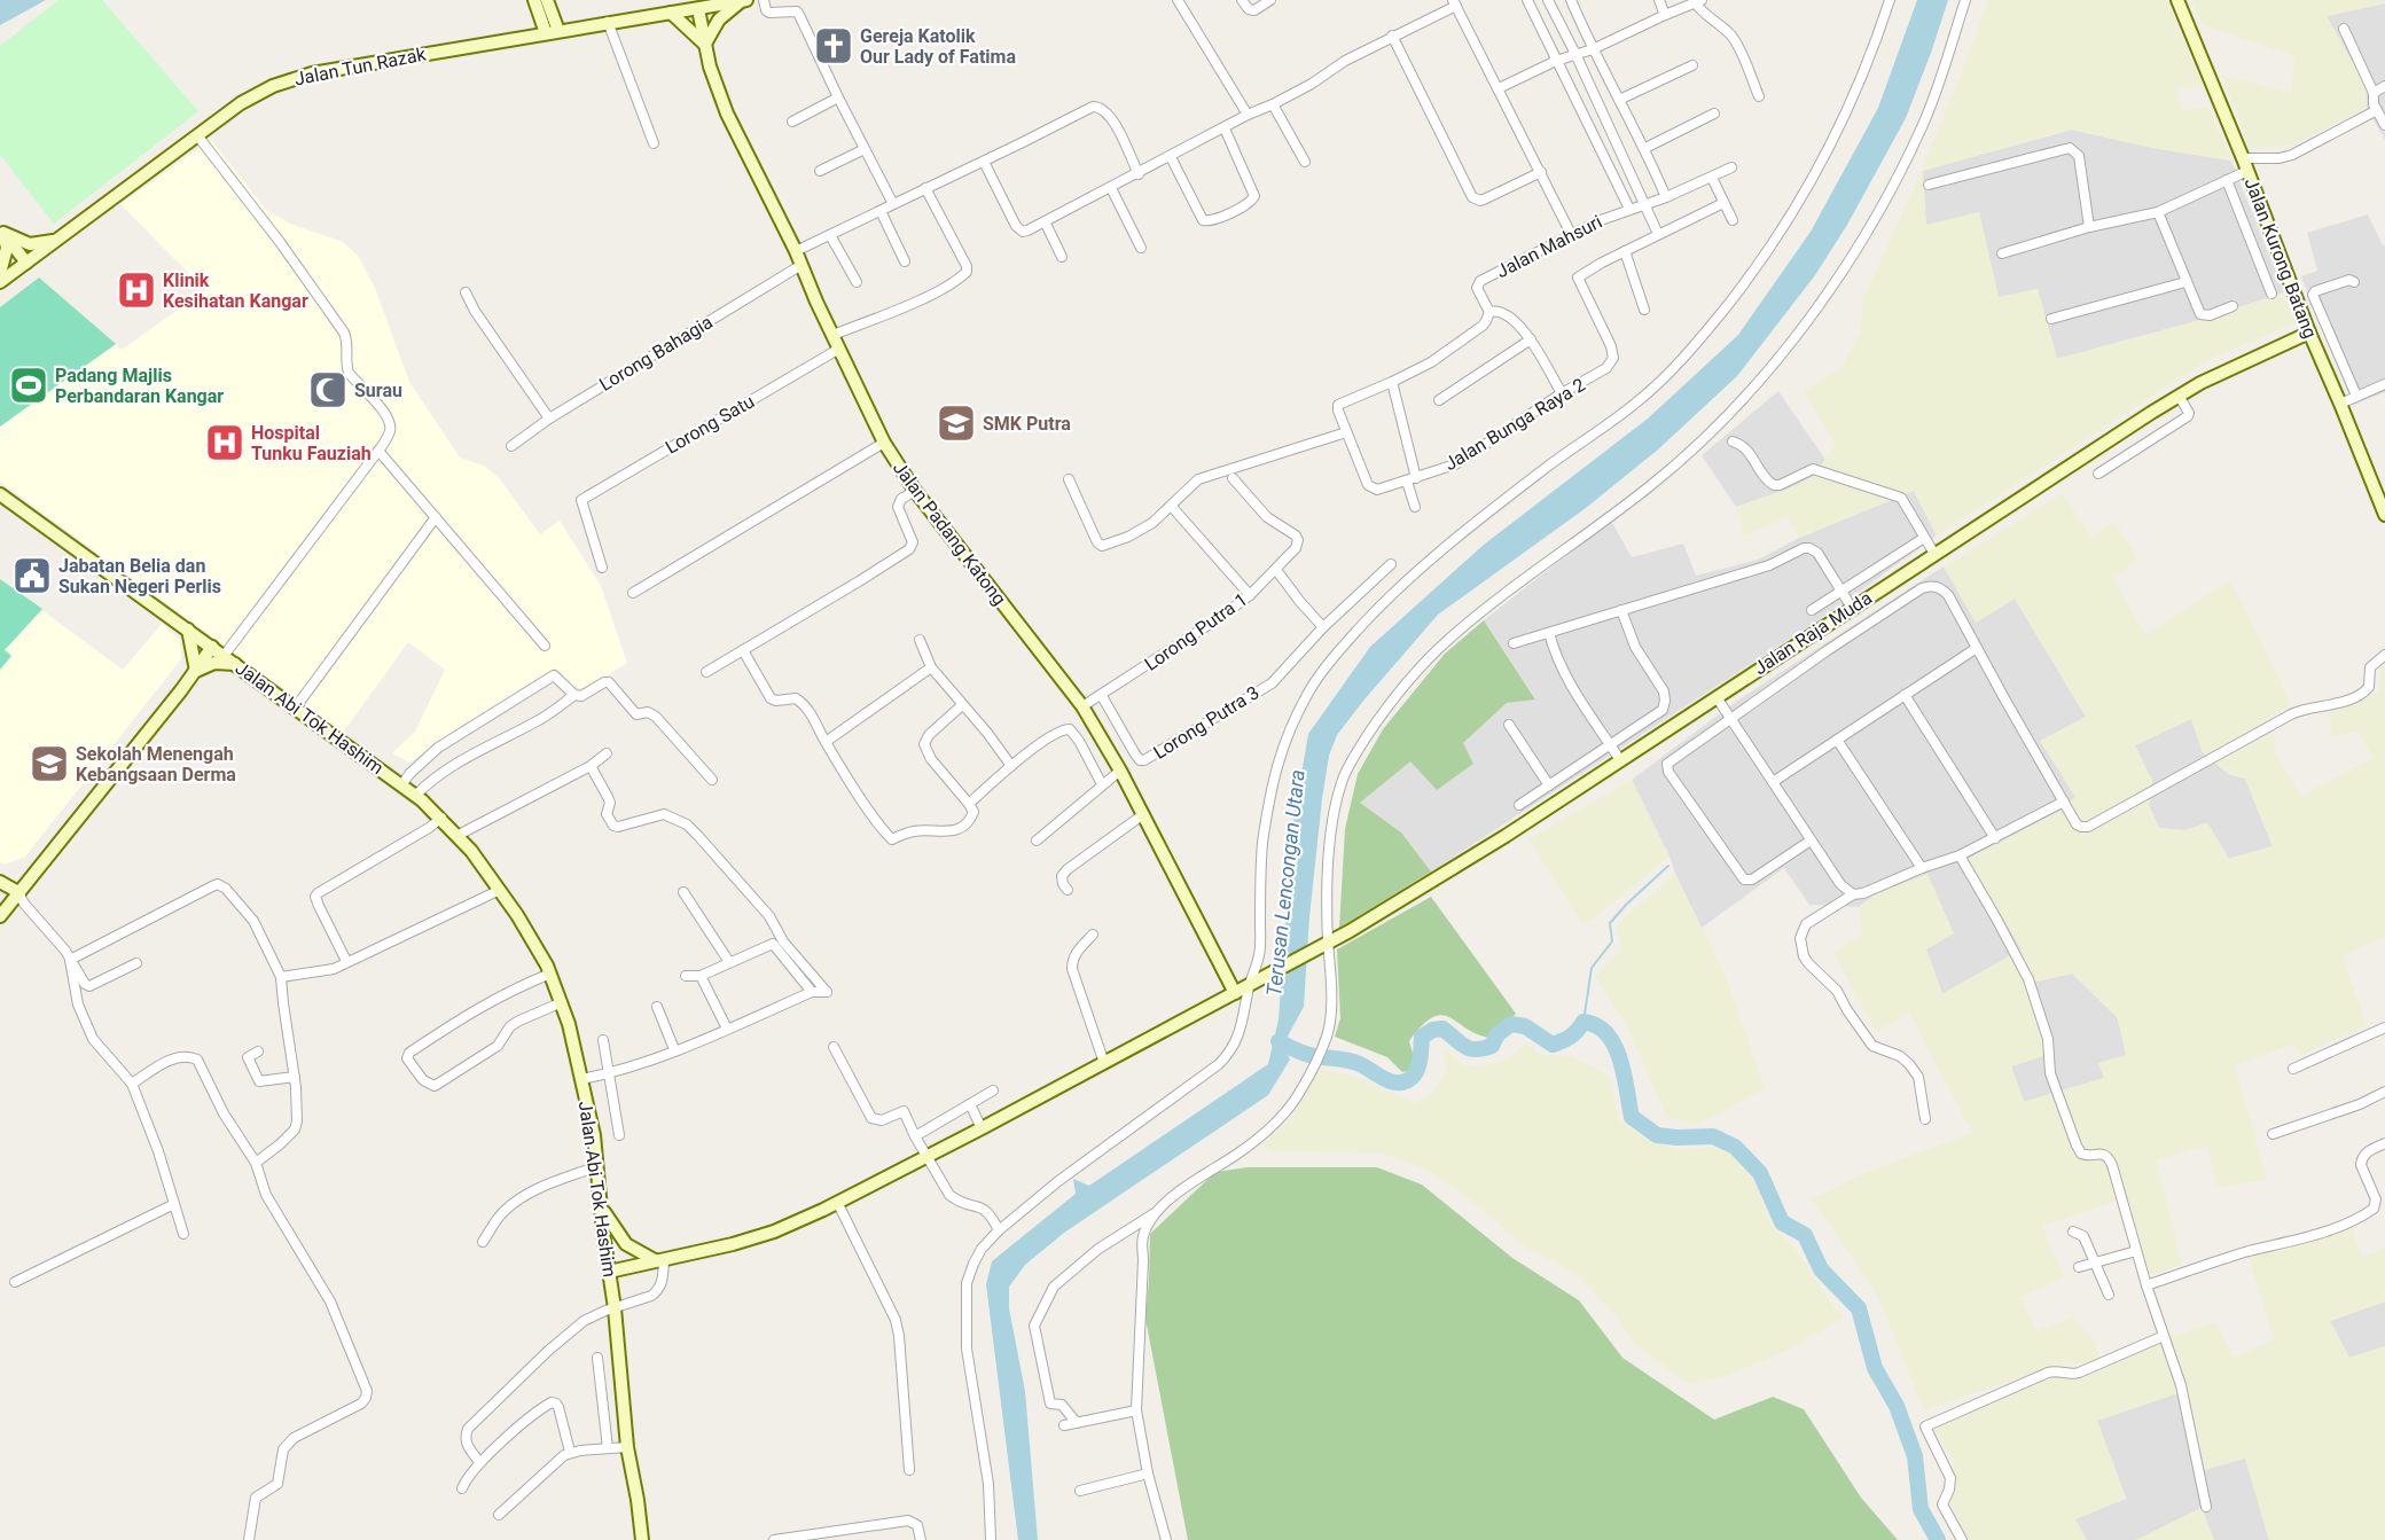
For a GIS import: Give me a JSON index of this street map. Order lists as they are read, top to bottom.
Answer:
{
  "streets": {
    "street": [
      "Jalan Tun Razak",
      "Jalan Mahsuri",
      "Jalan Kurong Batang",
      "Lorong Bahagia",
      "Lorong Satu",
      "Jalan Bunga Raya 2",
      "Jalan Padang Katong",
      "Lorong Putra 1",
      "Jalan Raja Muda",
      "Jalan Abi Tok Hashim",
      "Lorong Putra 3"
    ]
  },
  "crossings": [
    ["Jalan Tun Razak", "Jalan Padang Katong"],
    ["Jalan Kurong Batang", "Jalan Raja Muda"],
    ["Lorong Bahagia", "Jalan Padang Katong"],
    ["Lorong Satu", "Jalan Padang Katong"],
    ["Jalan Padang Katong", "Lorong Putra 1"],
    ["Jalan Padang Katong", "Jalan Raja Muda"],
    ["Lorong Putra 1", "Lorong Putra 3"],
    ["Jalan Raja Muda", "Jalan Abi Tok Hashim"]
  ],
  "water": ["Terusan Lencongan Utara"],
  "places": {
    "church": ["Gereja Katolik Our Lady of Fatima"],
    "hospital": ["Klinik Kesihatan Kangar", "Hospital Tunku Fauziah"],
    "sports": ["Padang Majlis Perbandaran Kangar"],
    "mosque": ["Surau"],
    "school or university": ["SMK Putra", "Sekolah Menengah Kebangsaan Derma"],
    "public building": ["Jabatan Belia dan Sukan Negeri Perlis"]
  }
}
